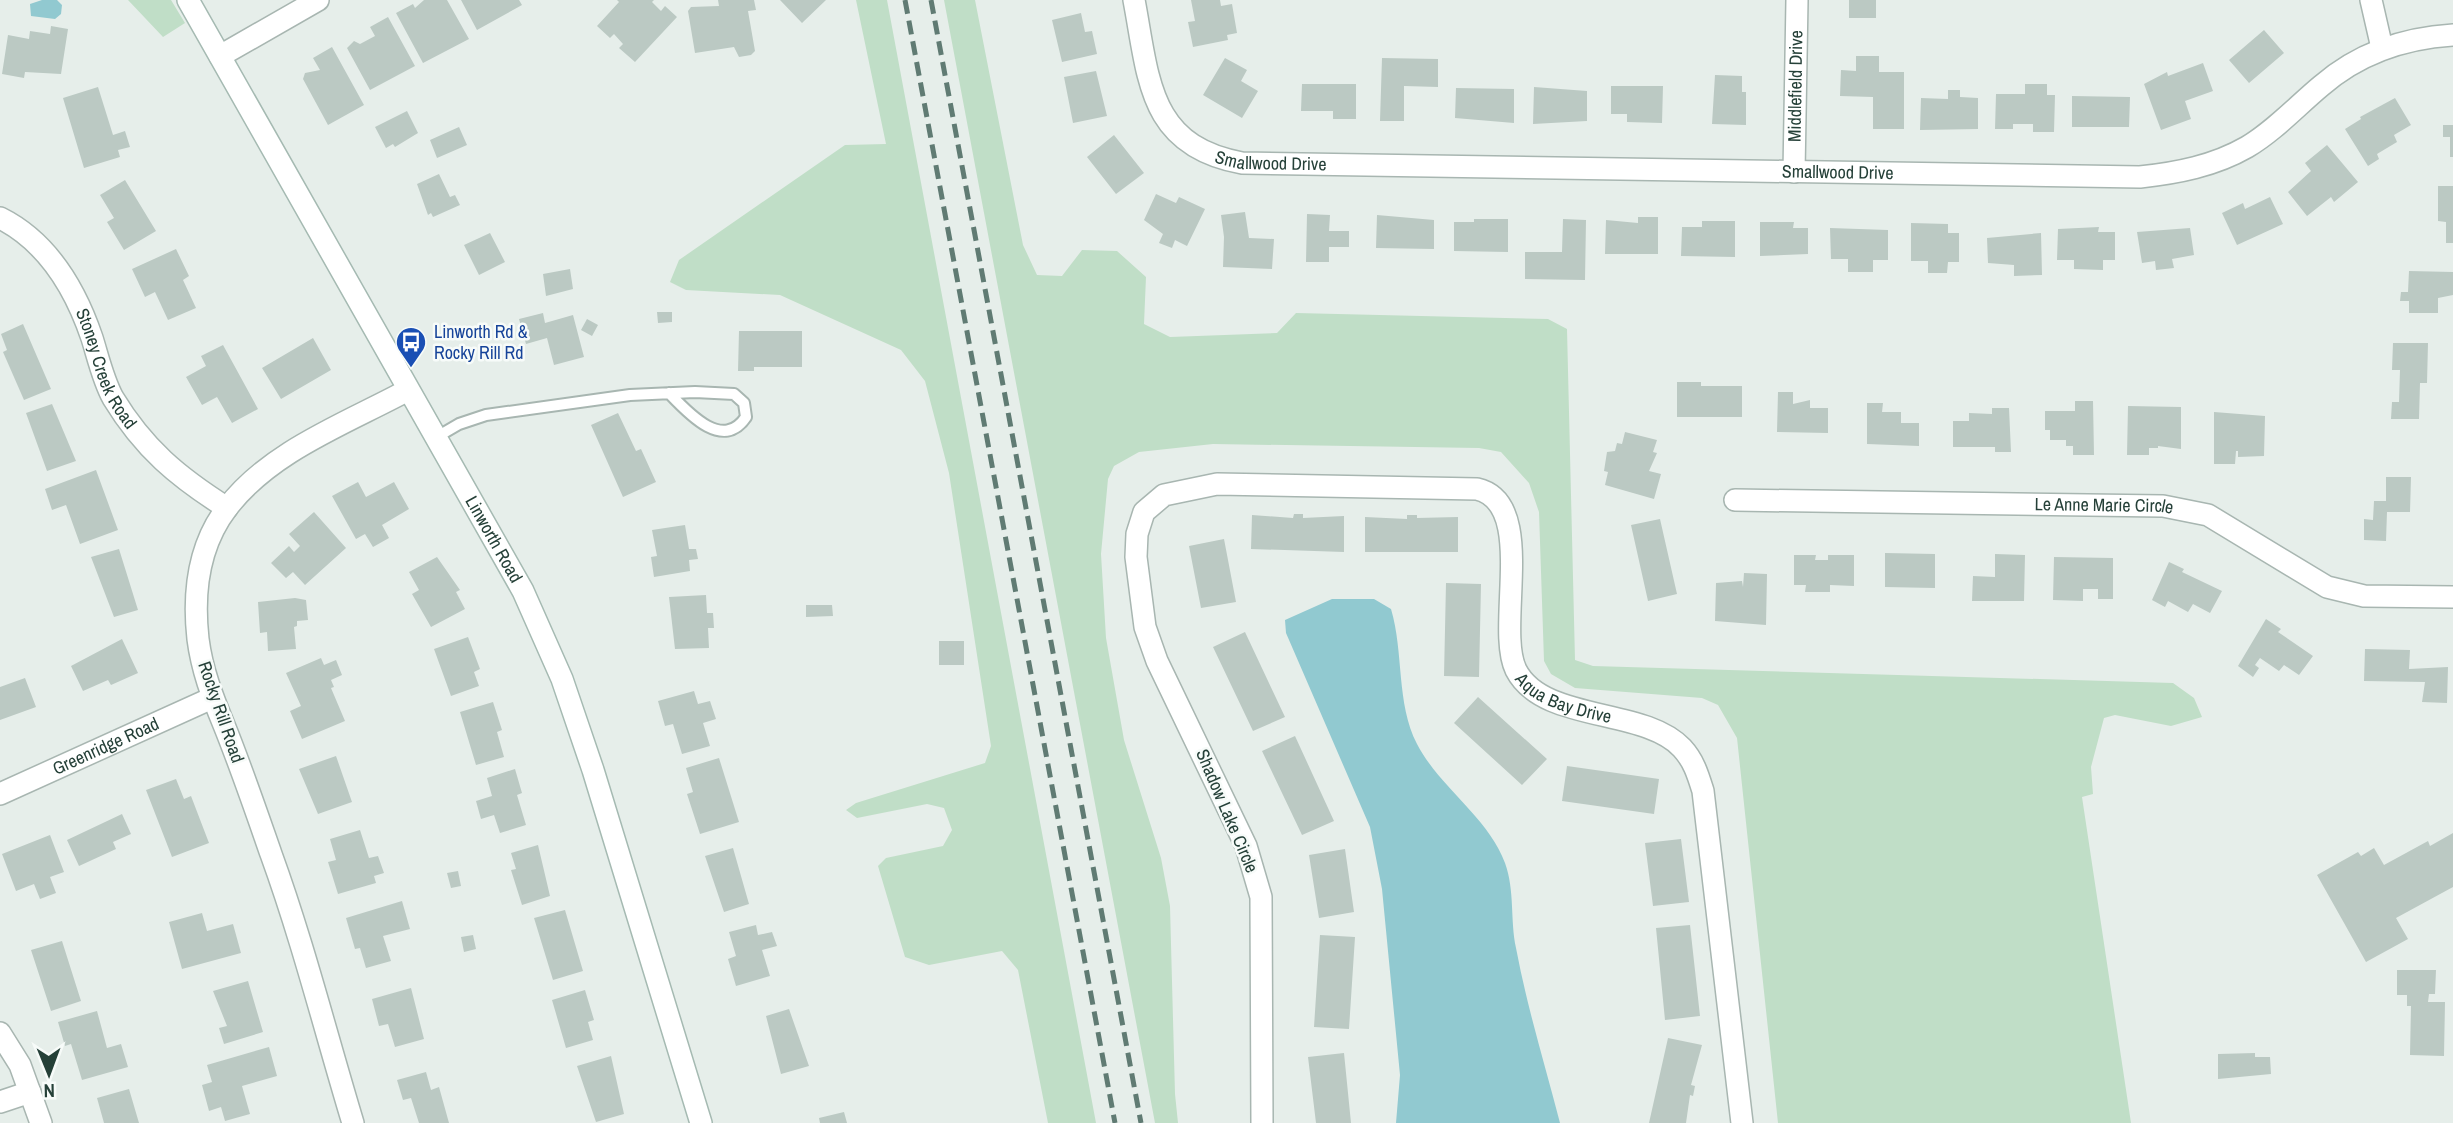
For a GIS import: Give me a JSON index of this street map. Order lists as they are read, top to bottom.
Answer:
{
  "streets": {
    "street": [
      "Middlefield Drive",
      "Smallwood Drive",
      "Stoney Creek Road",
      "Le Anne Marie Circle",
      "Linworth Road",
      "Aqua Bay Drive",
      "Rocky Rill Road",
      "Greenridge Road",
      "Shadow Lake Circle"
    ]
  },
  "crossings": [
    ["Middlefield Drive", "Smallwood Drive"],
    ["Stoney Creek Road", "Rocky Rill Road"],
    ["Linworth Road", "Rocky Rill Road"],
    ["Aqua Bay Drive", "Shadow Lake Circle"],
    ["Rocky Rill Road", "Greenridge Road"]
  ],
  "places": {
    "bus stop": ["Linworth Rd & Rocky Rill Rd"]
  },
  "north": "bottom"
}
